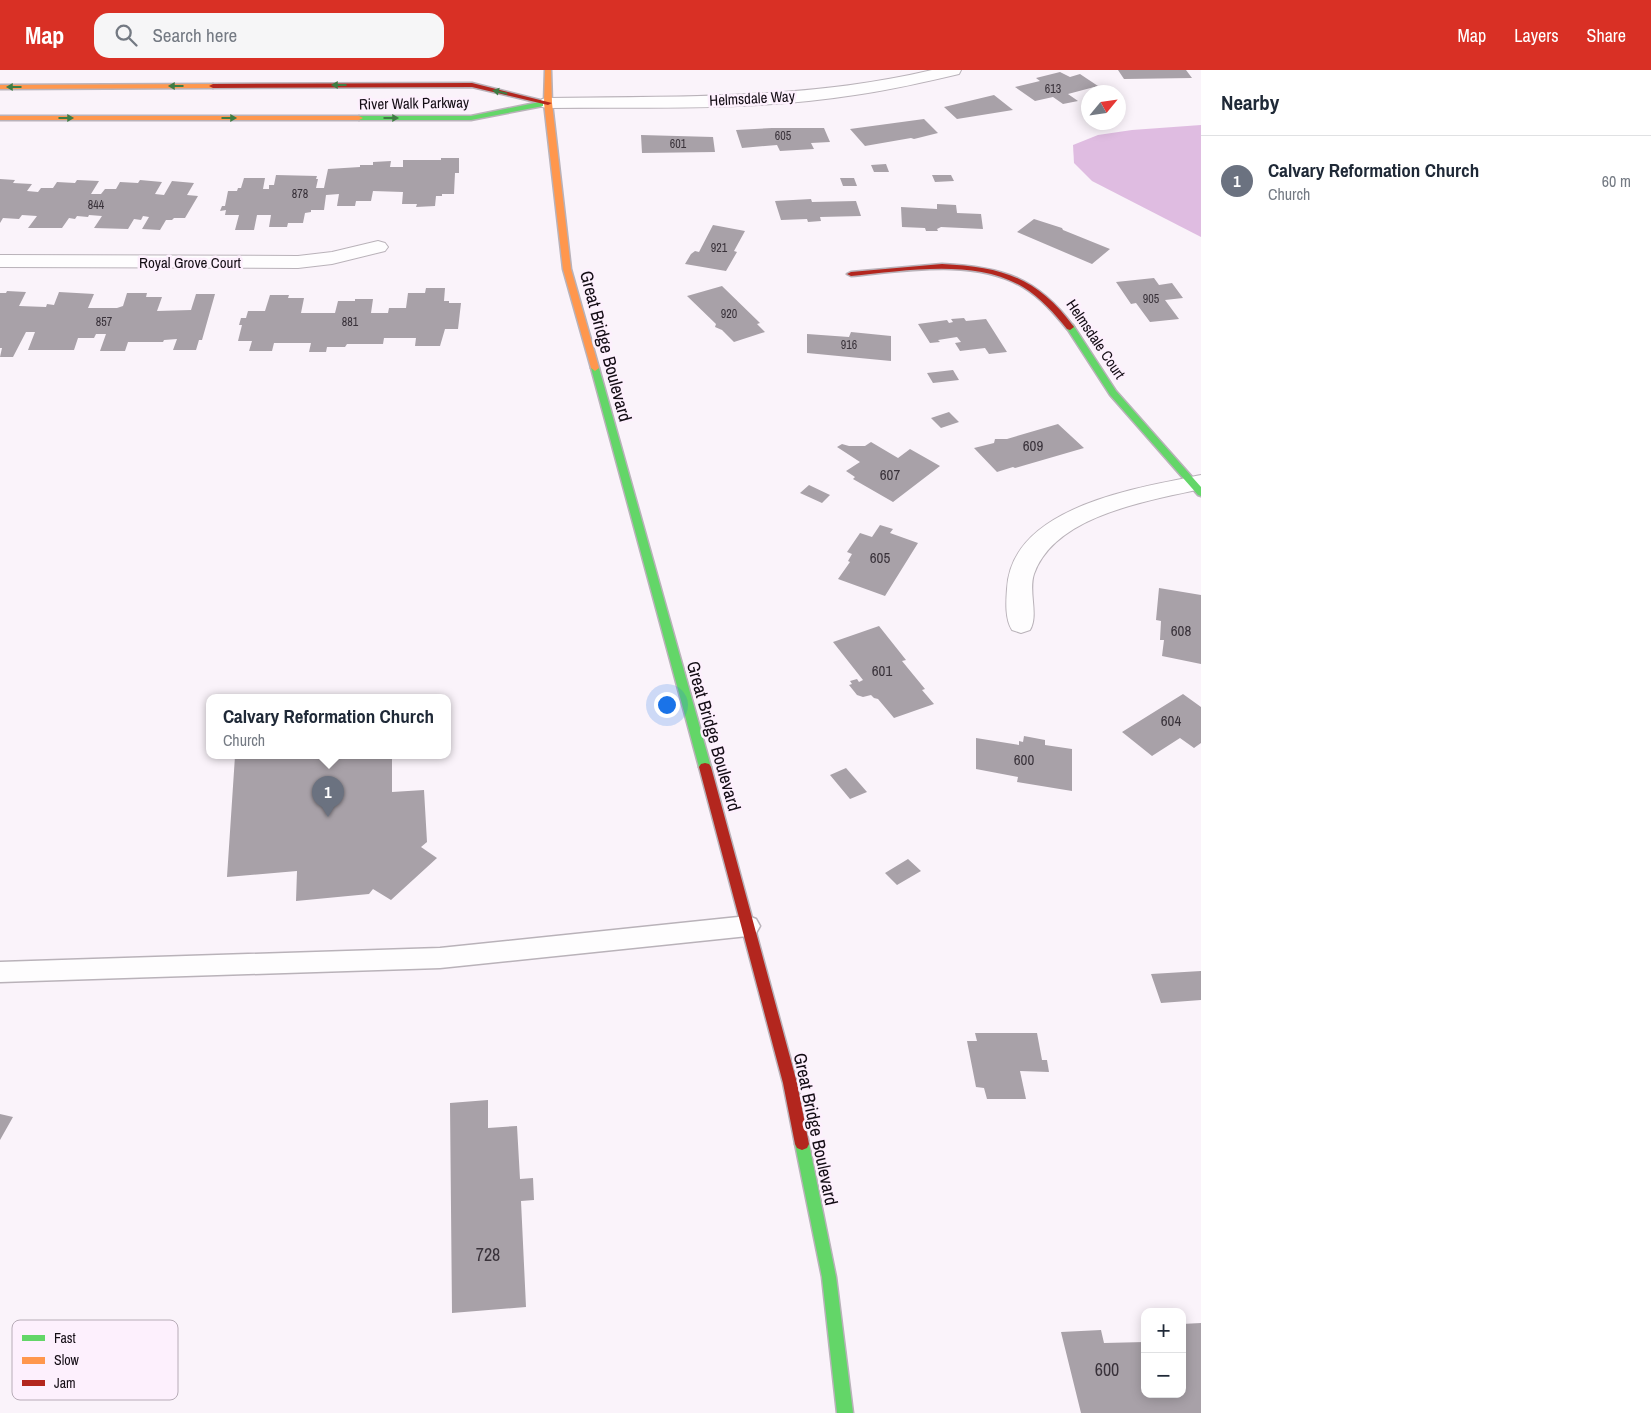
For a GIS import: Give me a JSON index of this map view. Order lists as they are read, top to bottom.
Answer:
{
  "streets": {
    "street": [
      "Helmsdale Way",
      "River Walk Parkway",
      "Royal Grove Court",
      "Helmsdale Court",
      "Great Bridge Boulevard"
    ]
  },
  "crossings": [
    ["Helmsdale Way", "River Walk Parkway"],
    ["Helmsdale Way", "Great Bridge Boulevard"],
    ["River Walk Parkway", "Great Bridge Boulevard"]
  ],
  "house_numbers": [
    "613",
    "605",
    "601",
    "878",
    "844",
    "921",
    "905",
    "920",
    "857",
    "881",
    "916",
    "609",
    "607",
    "605",
    "608",
    "601",
    "604",
    "600",
    "728",
    "600"
  ],
  "legend": ["Fast", "Slow", "Jam"],
  "north": "top right",
  "page": {
    "header": "Map",
    "search": "Search here",
    "nav": ["Map", "Layers", "Share"],
    "heading": "Nearby",
    "list": [
      {
        "mark": "1",
        "name": "Calvary Reformation Church",
        "note": "Church",
        "value": "60 m"
      }
    ],
    "popup": ["Calvary Reformation Church", "Church"],
    "pins": "1",
    "map_buttons": ["+", "−"]
  }
}
